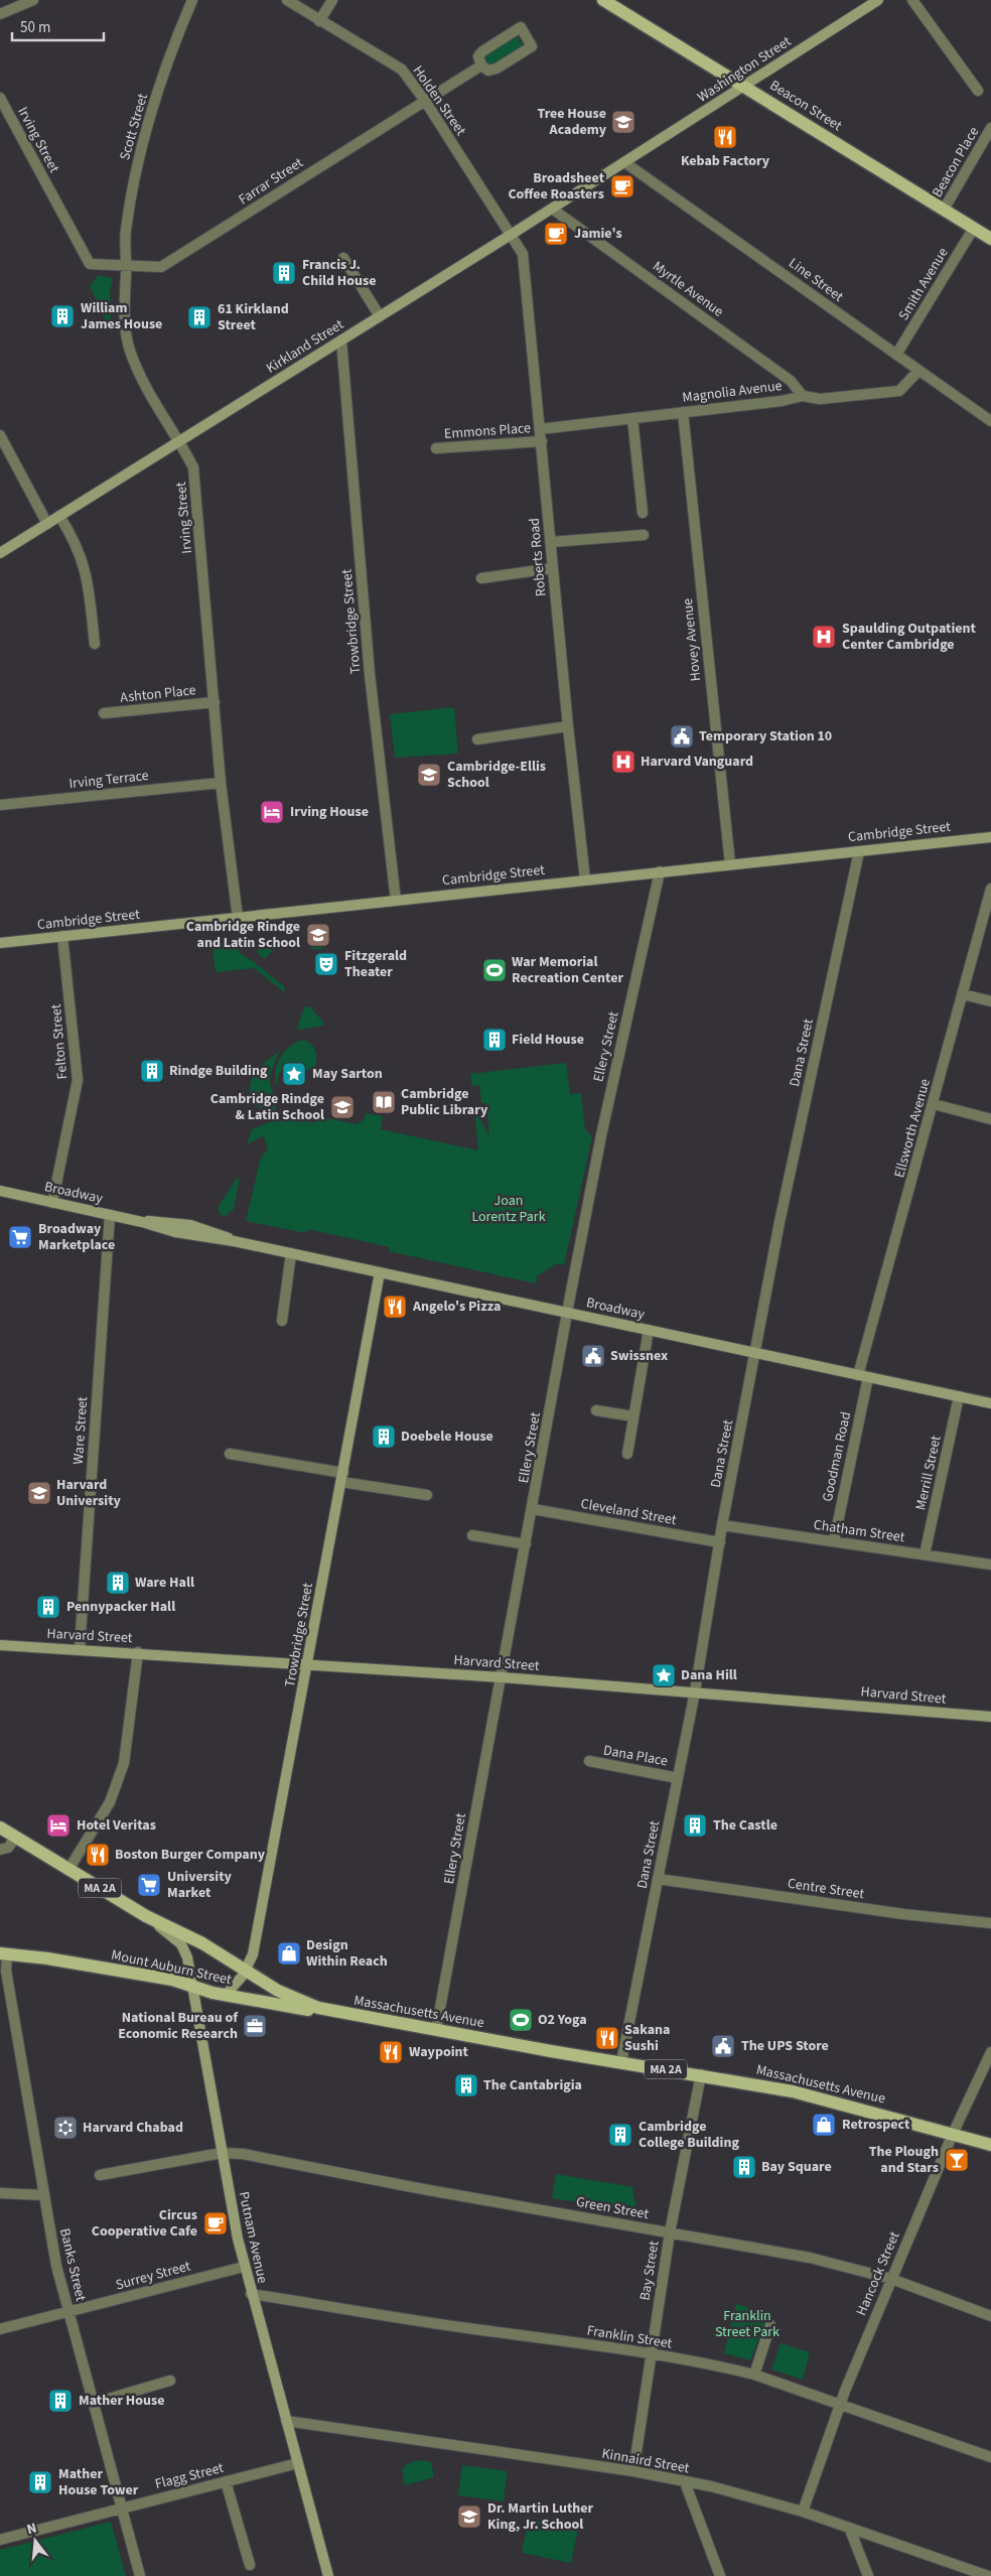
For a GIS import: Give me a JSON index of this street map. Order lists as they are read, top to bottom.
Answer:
{
  "streets": {
    "main road": [
      "Washington Street",
      "Beacon Street",
      "Kirkland Street",
      "Trowbridge Street",
      "Cambridge Street",
      "Broadway",
      "Harvard Street",
      "MA 2A",
      "Mount Auburn Street",
      "Massachusetts Avenue",
      "Putnam Avenue"
    ],
    "street": [
      "Holden Street",
      "Scott Street",
      "Irving Street",
      "Beacon Place",
      "Farrar Street",
      "Line Street",
      "Smith Avenue",
      "Myrtle Avenue",
      "Magnolia Avenue",
      "Emmons Place",
      "Roberts Road",
      "Hovey Avenue",
      "Ashton Place",
      "Irving Terrace",
      "Felton Street",
      "Ellery Street",
      "Dana Street",
      "Ellsworth Avenue",
      "Ware Street",
      "Goodman Road",
      "Merrill Street",
      "Cleveland Street",
      "Chatham Street",
      "Dana Place",
      "Centre Street",
      "Green Street",
      "Banks Street",
      "Bay Street",
      "Hancock Street",
      "Surrey Street",
      "Franklin Street",
      "Kinnaird Street",
      "Flagg Street"
    ]
  },
  "crossings": [
    ["Washington Street", "Beacon Street"],
    ["Washington Street", "Line Street"],
    ["Washington Street", "Kirkland Street"],
    ["Holden Street", "Farrar Street"],
    ["Holden Street", "Kirkland Street"],
    ["Holden Street", "Roberts Road"],
    ["Beacon Street", "Beacon Place"],
    ["Beacon Street", "Smith Avenue"],
    ["Scott Street", "Irving Street"],
    ["Scott Street", "Farrar Street"],
    ["Irving Street", "Farrar Street"],
    ["Irving Street", "Kirkland Street"],
    ["Irving Street", "Ashton Place"],
    ["Irving Street", "Irving Terrace"],
    ["Irving Street", "Cambridge Street"],
    ["Line Street", "Smith Avenue"],
    ["Line Street", "Kirkland Street"],
    ["Line Street", "Magnolia Avenue"],
    ["Myrtle Avenue", "Kirkland Street"],
    ["Myrtle Avenue", "Magnolia Avenue"],
    ["Kirkland Street", "Roberts Road"],
    ["Kirkland Street", "Trowbridge Street"],
    ["Magnolia Avenue", "Roberts Road"],
    ["Magnolia Avenue", "Hovey Avenue"],
    ["Emmons Place", "Roberts Road"],
    ["Roberts Road", "Cambridge Street"],
    ["Trowbridge Street", "Cambridge Street"],
    ["Trowbridge Street", "Broadway"],
    ["Trowbridge Street", "Harvard Street"],
    ["Trowbridge Street", "Mount Auburn Street"],
    ["Trowbridge Street", "Massachusetts Avenue"],
    ["Hovey Avenue", "Cambridge Street"],
    ["Cambridge Street", "Felton Street"],
    ["Cambridge Street", "Ellery Street"],
    ["Cambridge Street", "Dana Street"],
    ["Felton Street", "Broadway"],
    ["Ellery Street", "Broadway"],
    ["Ellery Street", "Cleveland Street"],
    ["Ellery Street", "Harvard Street"],
    ["Ellery Street", "Massachusetts Avenue"],
    ["Dana Street", "Broadway"],
    ["Dana Street", "Cleveland Street"],
    ["Dana Street", "Chatham Street"],
    ["Dana Street", "Harvard Street"],
    ["Dana Street", "Dana Place"],
    ["Dana Street", "Centre Street"],
    ["Dana Street", "Massachusetts Avenue"],
    ["Ellsworth Avenue", "Broadway"],
    ["Ellsworth Avenue", "Goodman Road"],
    ["Broadway", "Ware Street"],
    ["Broadway", "Goodman Road"],
    ["Broadway", "Merrill Street"],
    ["Ware Street", "Harvard Street"],
    ["Goodman Road", "Chatham Street"],
    ["Merrill Street", "Chatham Street"],
    ["Mount Auburn Street", "Massachusetts Avenue"],
    ["Mount Auburn Street", "Putnam Avenue"],
    ["Mount Auburn Street", "Banks Street"],
    ["Massachusetts Avenue", "Putnam Avenue"],
    ["Massachusetts Avenue", "Bay Street"],
    ["Massachusetts Avenue", "Hancock Street"],
    ["Green Street", "Putnam Avenue"],
    ["Green Street", "Bay Street"],
    ["Green Street", "Hancock Street"],
    ["Putnam Avenue", "Surrey Street"],
    ["Putnam Avenue", "Franklin Street"],
    ["Putnam Avenue", "Kinnaird Street"],
    ["Putnam Avenue", "Flagg Street"],
    ["Banks Street", "Surrey Street"],
    ["Banks Street", "Flagg Street"],
    ["Bay Street", "Franklin Street"],
    ["Bay Street", "Kinnaird Street"],
    ["Hancock Street", "Franklin Street"],
    ["Hancock Street", "Kinnaird Street"]
  ],
  "parks": ["Joan Lorentz Park", "Franklin Street Park"],
  "places": {
    "school or university": [
      "Tree House Academy",
      "Cambridge-Ellis School",
      "Cambridge Rindge and Latin School",
      "Cambridge Rindge & Latin School",
      "Harvard University",
      "Dr. Martin Luther King, Jr. School"
    ],
    "restaurant": [
      "Kebab Factory",
      "Angelo's Pizza",
      "Boston Burger Company",
      "Sakana Sushi",
      "Waypoint"
    ],
    "cafe": ["Broadsheet Coffee Roasters", "Jamie's", "Circus Cooperative Cafe"],
    "building": [
      "Francis J. Child House",
      "William James House",
      "61 Kirkland Street",
      "Field House",
      "Rindge Building",
      "Doebele House",
      "Ware Hall",
      "Pennypacker Hall",
      "The Castle",
      "The Cantabrigia",
      "Cambridge College Building",
      "Bay Square",
      "Mather House",
      "Mather House Tower"
    ],
    "hospital": ["Spaulding Outpatient Center Cambridge", "Harvard Vanguard"],
    "public building": ["Temporary Station 10", "Swissnex", "The UPS Store"],
    "hotel": ["Irving House", "Hotel Veritas"],
    "theatre": ["Fitzgerald Theater"],
    "sports": ["War Memorial Recreation Center", "O2 Yoga"],
    "place": ["May Sarton", "Dana Hill"],
    "library": ["Cambridge Public Library"],
    "supermarket": ["Broadway Marketplace", "University Market"],
    "shop": ["Design Within Reach", "Retrospect"],
    "office": ["National Bureau of Economic Research"],
    "synagogue": ["Harvard Chabad"],
    "bar": ["The Plough and Stars"]
  },
  "scale_bar": "50 m",
  "north": "top"
}
